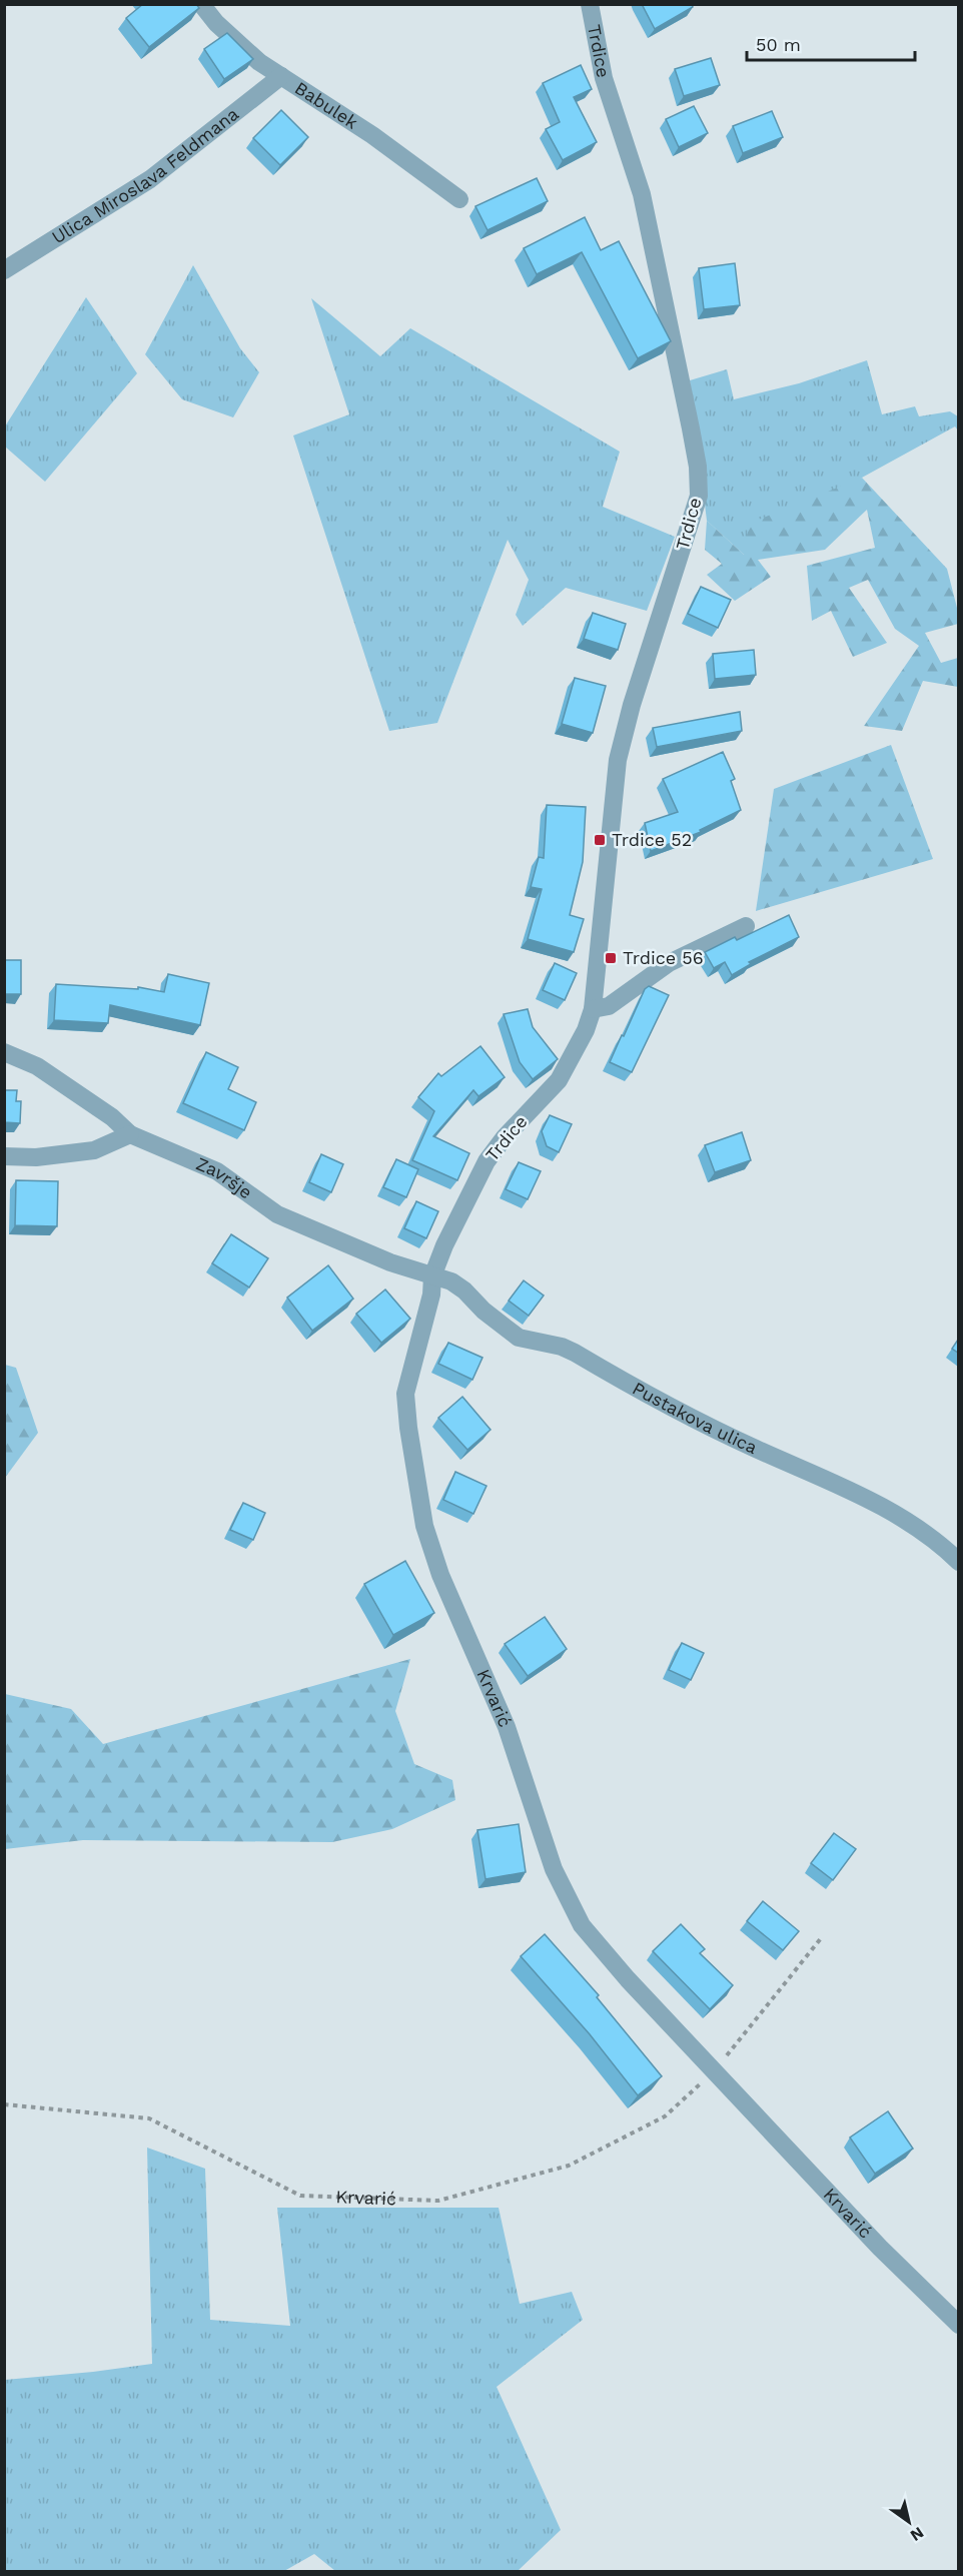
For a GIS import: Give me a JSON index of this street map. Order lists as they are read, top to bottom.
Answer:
{
  "streets": {
    "street": [
      "Trdice",
      "Babulek",
      "Ulica Miroslava Feldmana",
      "Završje",
      "Pustakova ulica",
      "Krvarić"
    ]
  },
  "crossings": [
    ["Trdice", "Završje"],
    ["Trdice", "Pustakova ulica"],
    ["Trdice", "Krvarić"],
    ["Babulek", "Ulica Miroslava Feldmana"],
    ["Završje", "Pustakova ulica"],
    ["Završje", "Krvarić"],
    ["Pustakova ulica", "Krvarić"]
  ],
  "places": {
    "transit": ["Trdice 52", "Trdice 56"]
  },
  "scale_bar": "50 m",
  "north": "bottom right"
}
